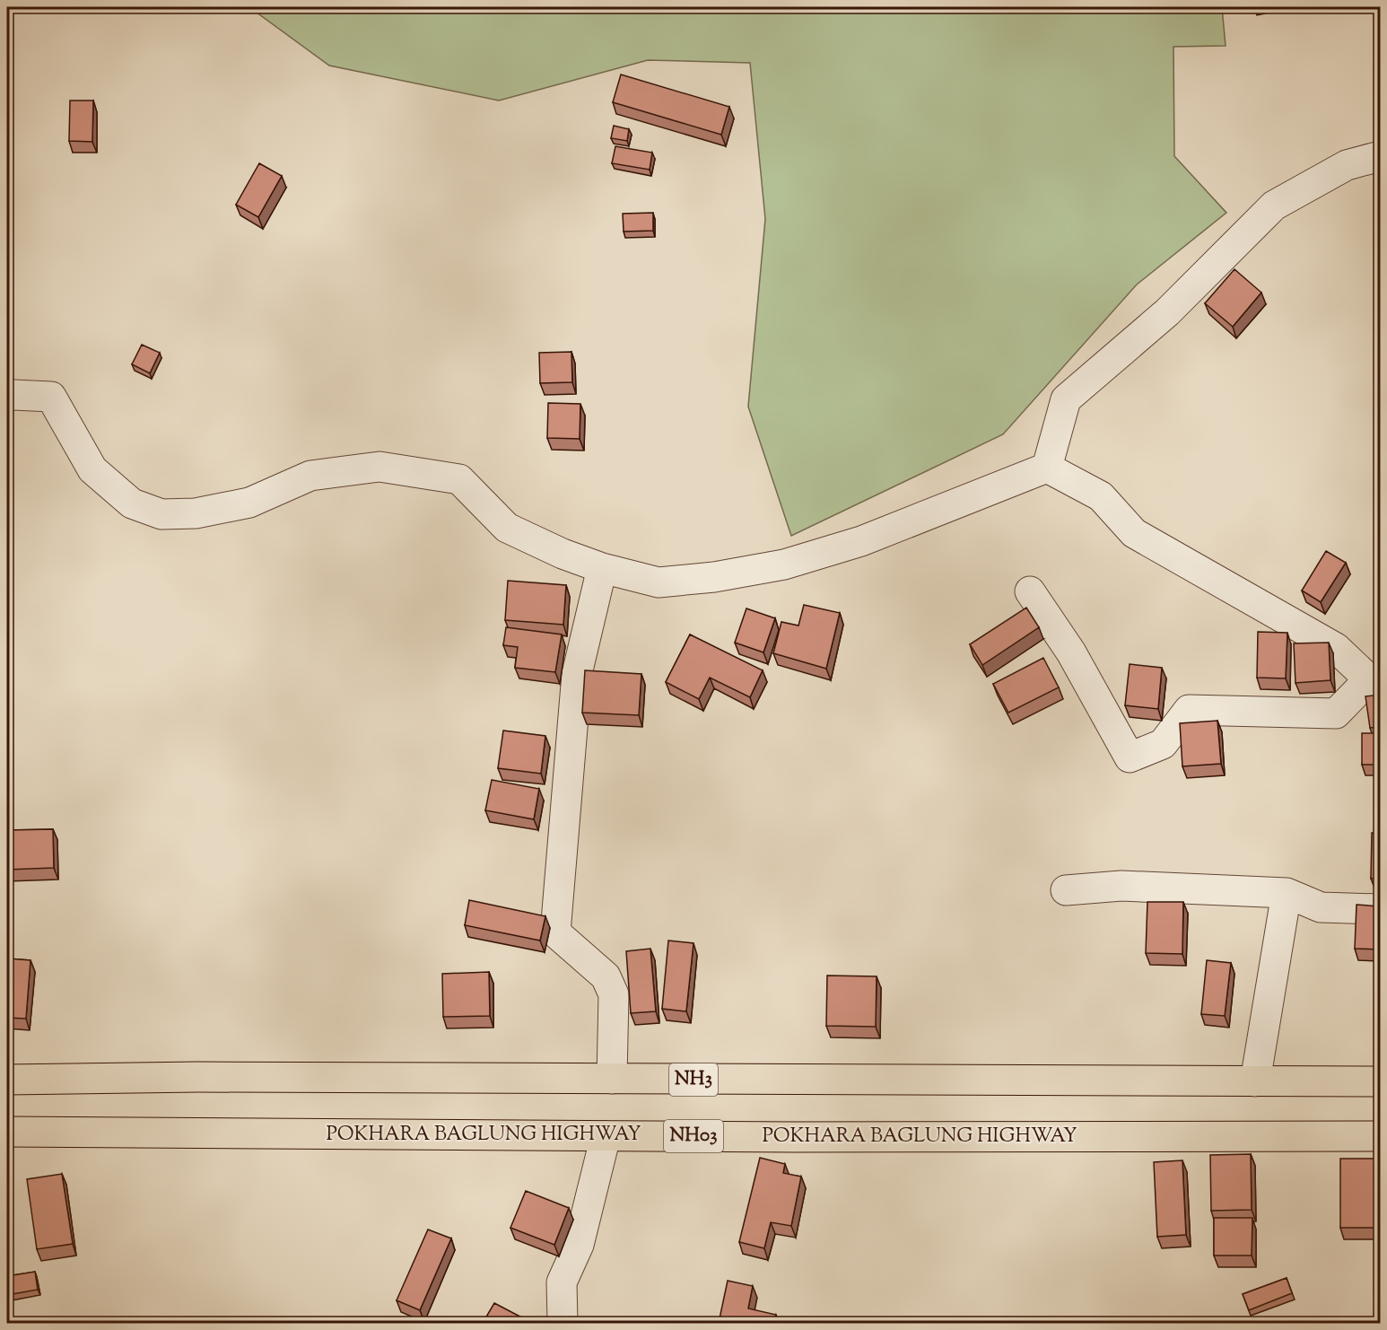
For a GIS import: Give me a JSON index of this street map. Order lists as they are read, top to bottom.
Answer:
{
  "streets": {
    "highway": ["NH3", "POKHARA BAGLUNG HIGHWAY", "NH03"]
  }
}
